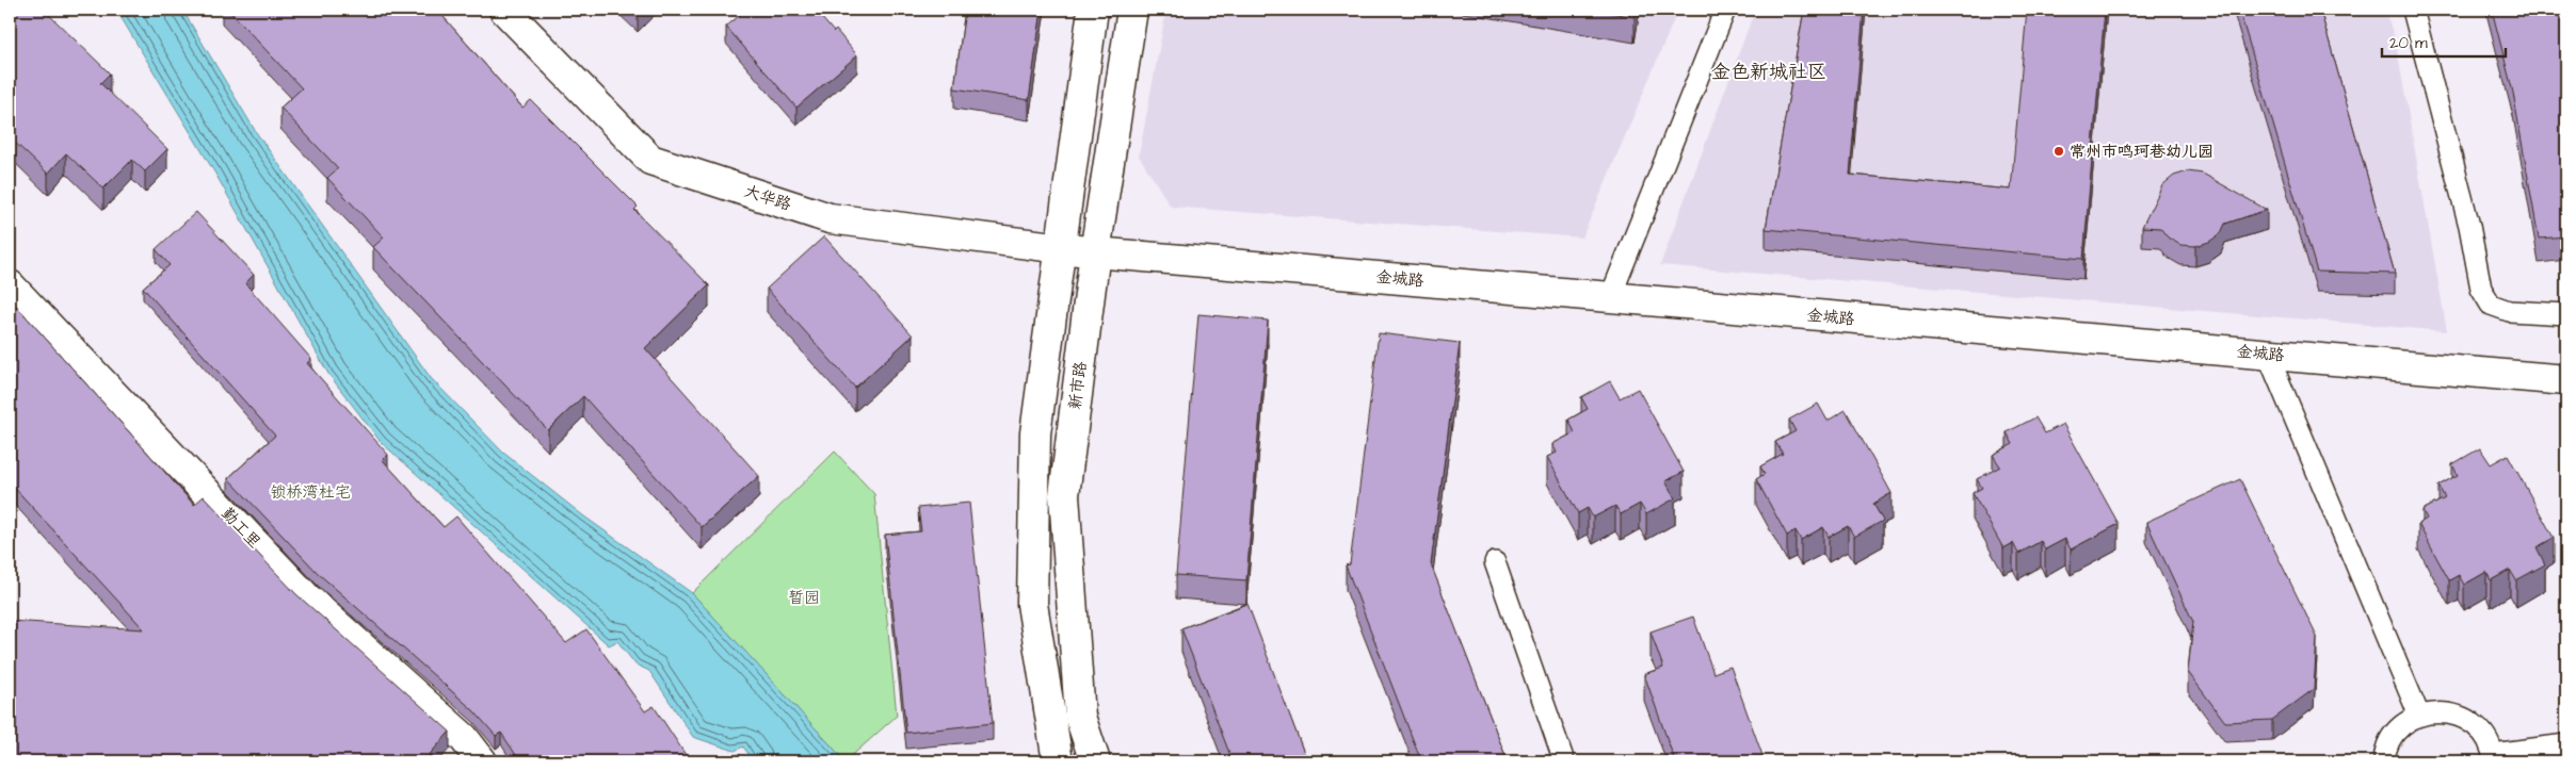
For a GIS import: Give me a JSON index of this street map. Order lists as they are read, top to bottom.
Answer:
{
  "streets": {
    "street": [
      "大华路",
      "金城路",
      "新市路",
      "勤工里"
    ]
  },
  "crossings": [
    ["大华路", "金城路"],
    ["大华路", "新市路"],
    ["金城路", "新市路"]
  ],
  "districts": ["金色新城社区"],
  "parks": ["锁桥湾杜宅", "暂园"],
  "places": ["常州市鸣珂巷幼儿园"],
  "scale_bar": "20 m"
}
